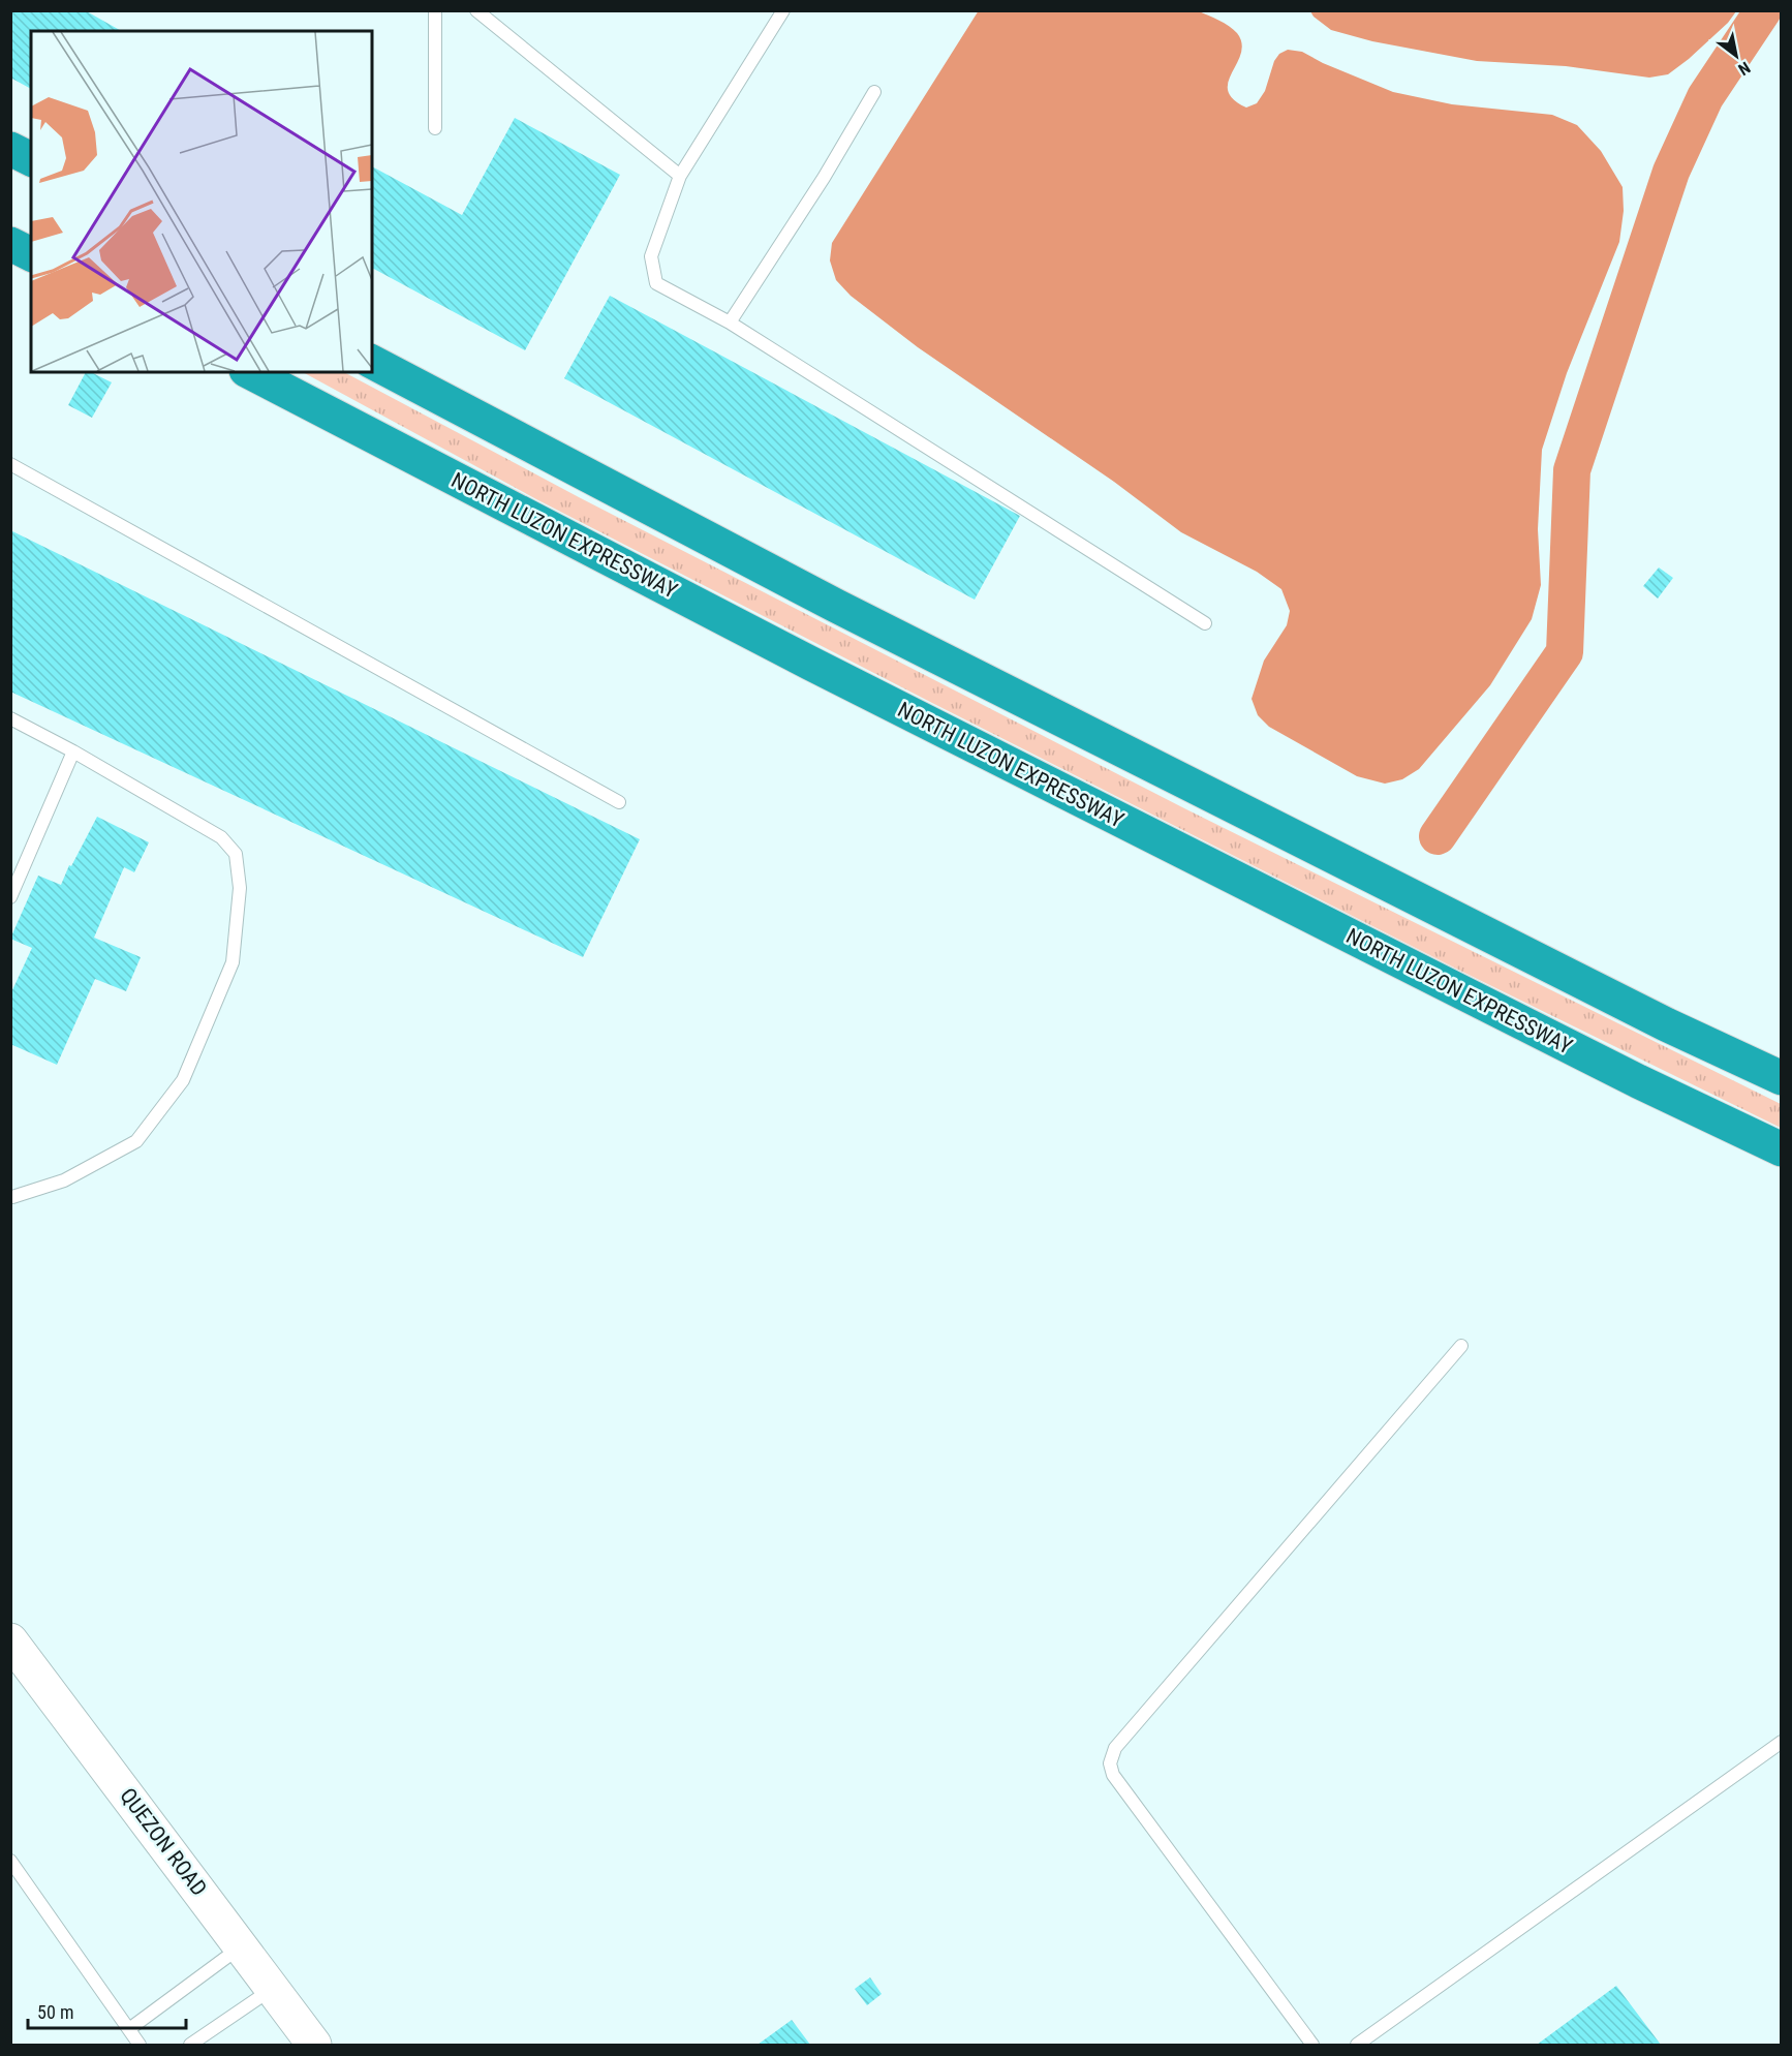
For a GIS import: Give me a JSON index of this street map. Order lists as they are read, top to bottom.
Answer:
{
  "streets": {
    "highway": ["NORTH LUZON EXPRESSWAY"],
    "main road": ["QUEZON ROAD"]
  },
  "scale_bar": "50 m",
  "north": "bottom right"
}
